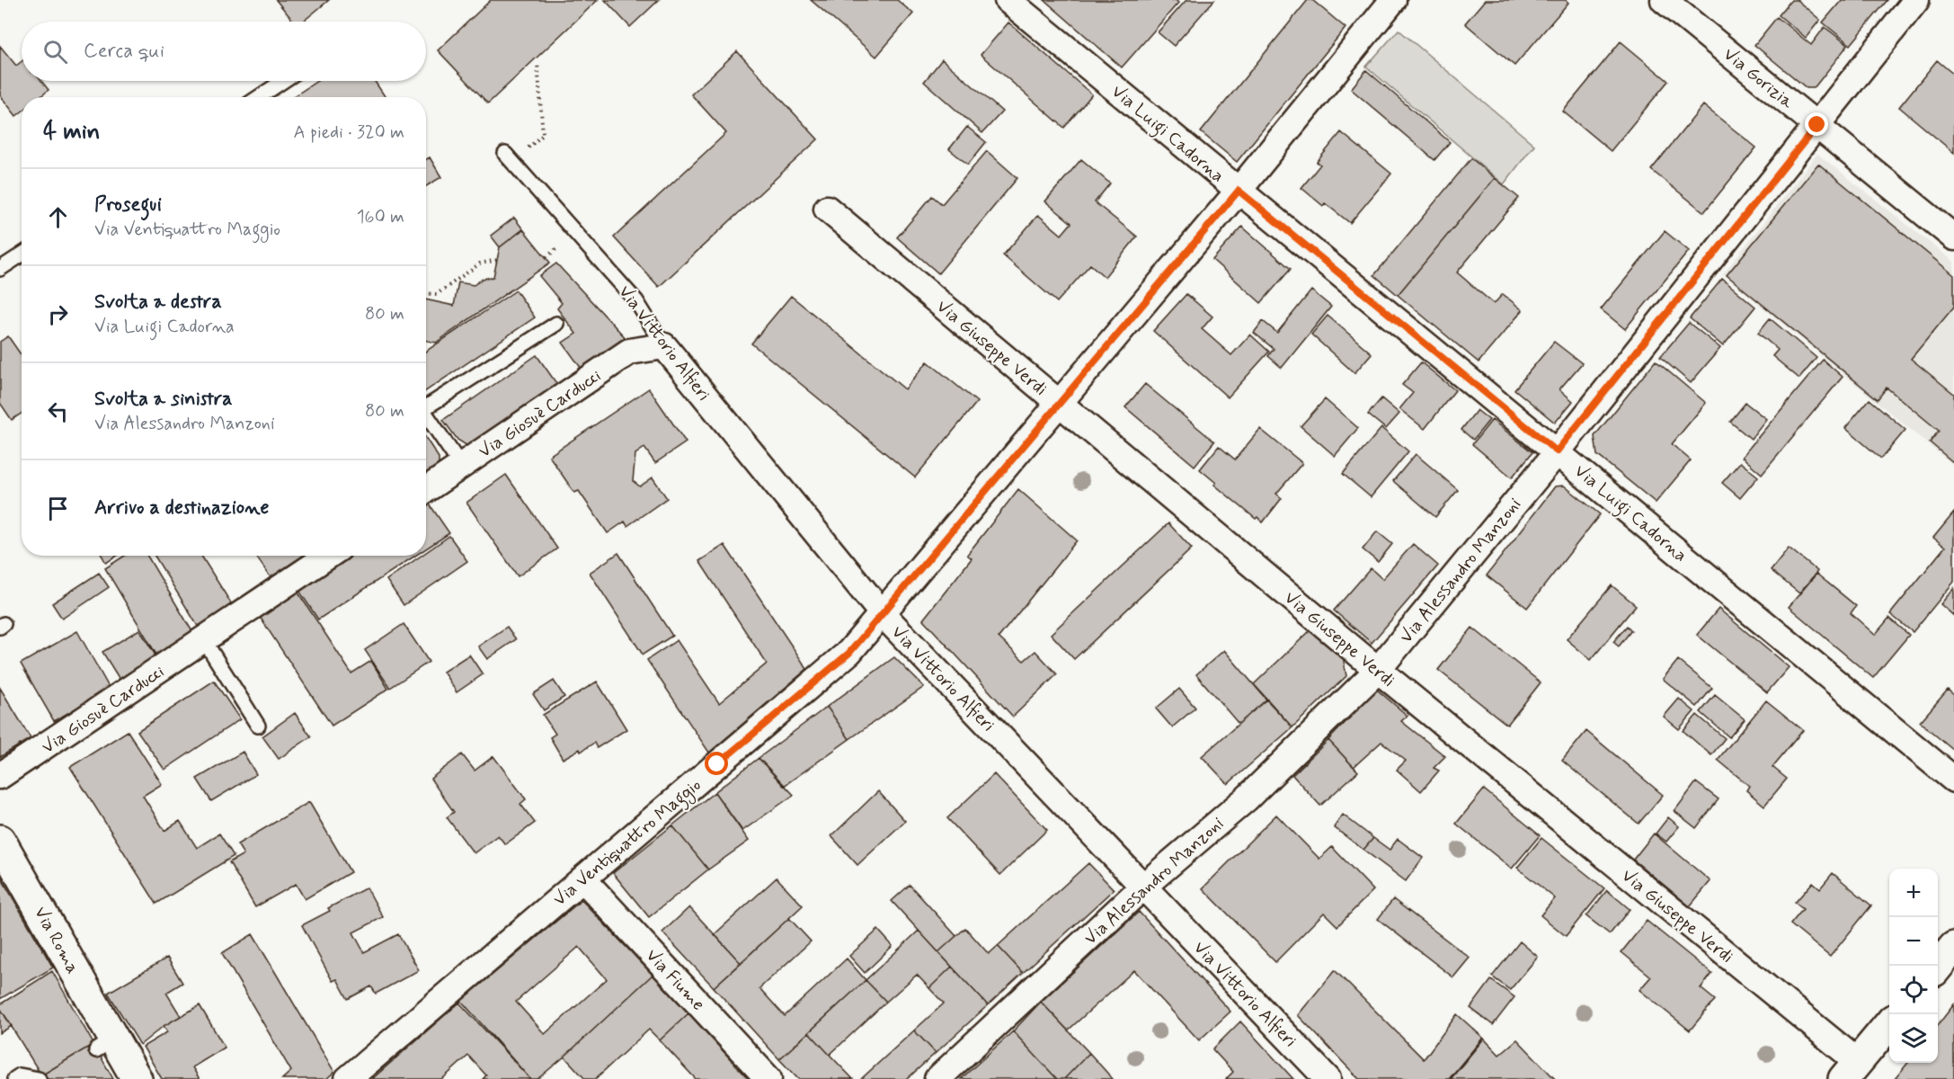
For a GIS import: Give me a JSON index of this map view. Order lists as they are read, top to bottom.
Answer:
{
  "streets": {
    "street": [
      "Via Gorizia",
      "Via Luigi Cadorna",
      "Via Vittorio Alfieri",
      "Via Giuseppe Verdi",
      "Via Giosuè Carducci",
      "Via Alessandro Manzoni",
      "Via Ventiquattro Maggio",
      "Via Roma",
      "Via Fiume"
    ]
  },
  "crossings": [
    ["Via Gorizia", "Via Alessandro Manzoni"],
    ["Via Luigi Cadorna", "Via Alessandro Manzoni"],
    ["Via Luigi Cadorna", "Via Ventiquattro Maggio"],
    ["Via Vittorio Alfieri", "Via Giosuè Carducci"],
    ["Via Vittorio Alfieri", "Via Alessandro Manzoni"],
    ["Via Vittorio Alfieri", "Via Ventiquattro Maggio"],
    ["Via Giuseppe Verdi", "Via Alessandro Manzoni"],
    ["Via Giuseppe Verdi", "Via Ventiquattro Maggio"],
    ["Via Ventiquattro Maggio", "Via Fiume"]
  ],
  "page": {
    "search": "Cerca qui",
    "heading": ["4 min", "A piedi · 320 m"],
    "list": [
      ["Prosegui", "Via Ventiquattro Maggio", "160 m"],
      ["Svolta a destra", "Via Luigi Cadorna", "80 m"],
      ["Svolta a sinistra", "Via Alessandro Manzoni", "80 m"],
      "Arrivo a destinazione"
    ],
    "map_buttons": ["+", "−"]
  }
}
